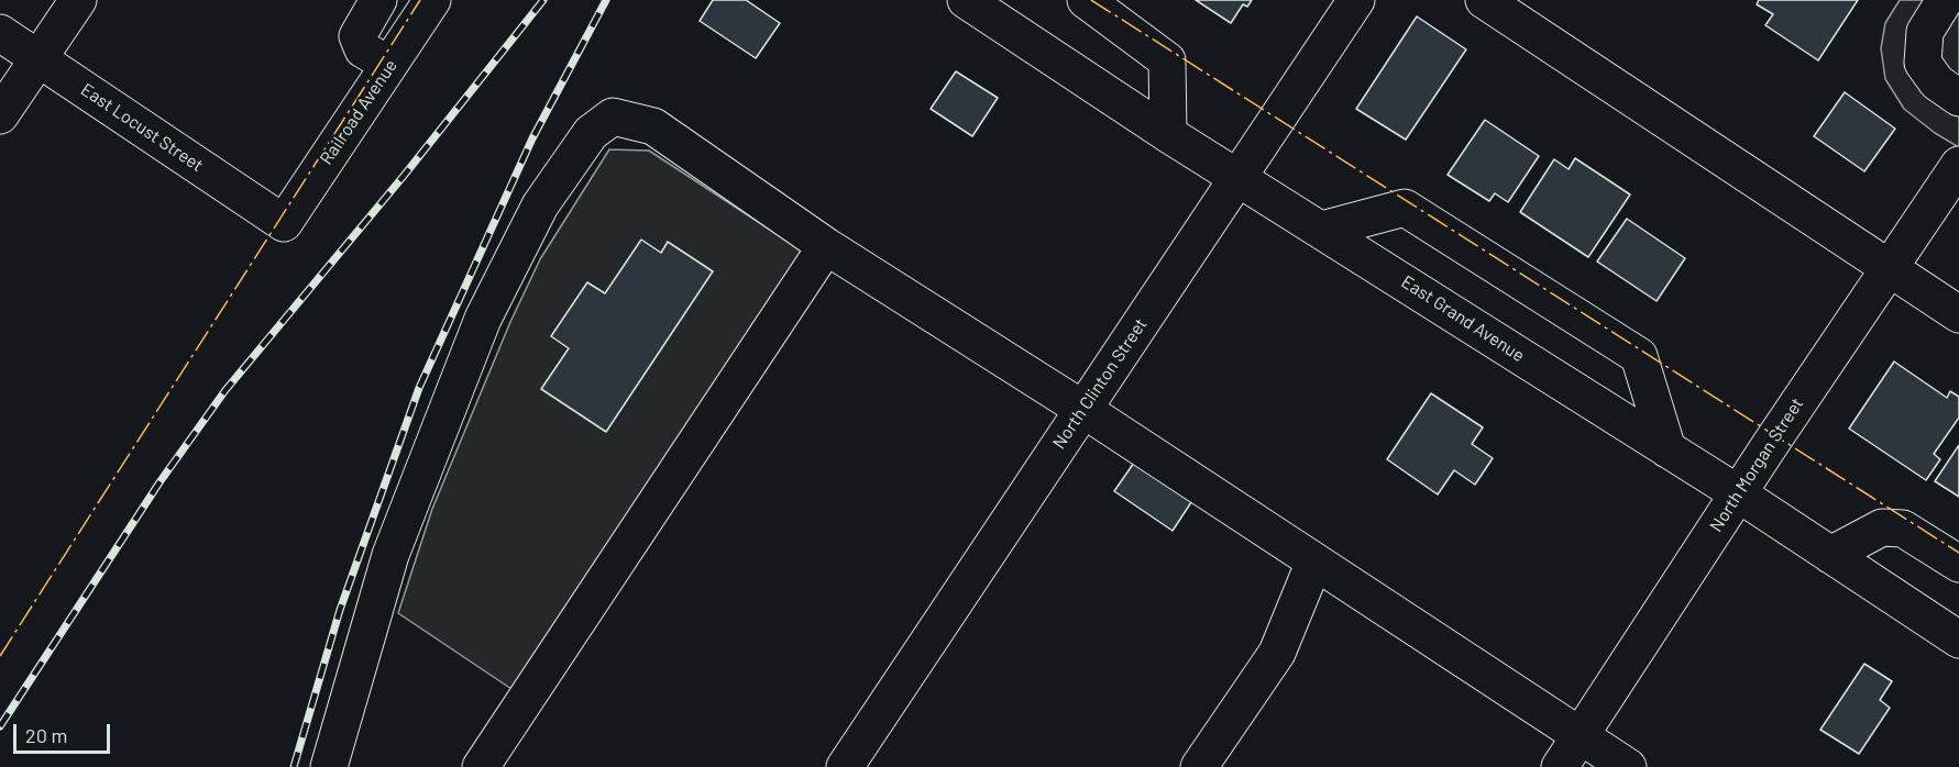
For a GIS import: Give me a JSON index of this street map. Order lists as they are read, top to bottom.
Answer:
{
  "streets": {
    "street": [
      "Railroad Avenue",
      "East Locust Street",
      "East Grand Avenue",
      "North Clinton Street",
      "North Morgan Street"
    ]
  },
  "crossings": [
    ["Railroad Avenue", "East Locust Street"],
    ["East Grand Avenue", "North Clinton Street"],
    ["East Grand Avenue", "North Morgan Street"]
  ],
  "scale_bar": "20 m"
}
